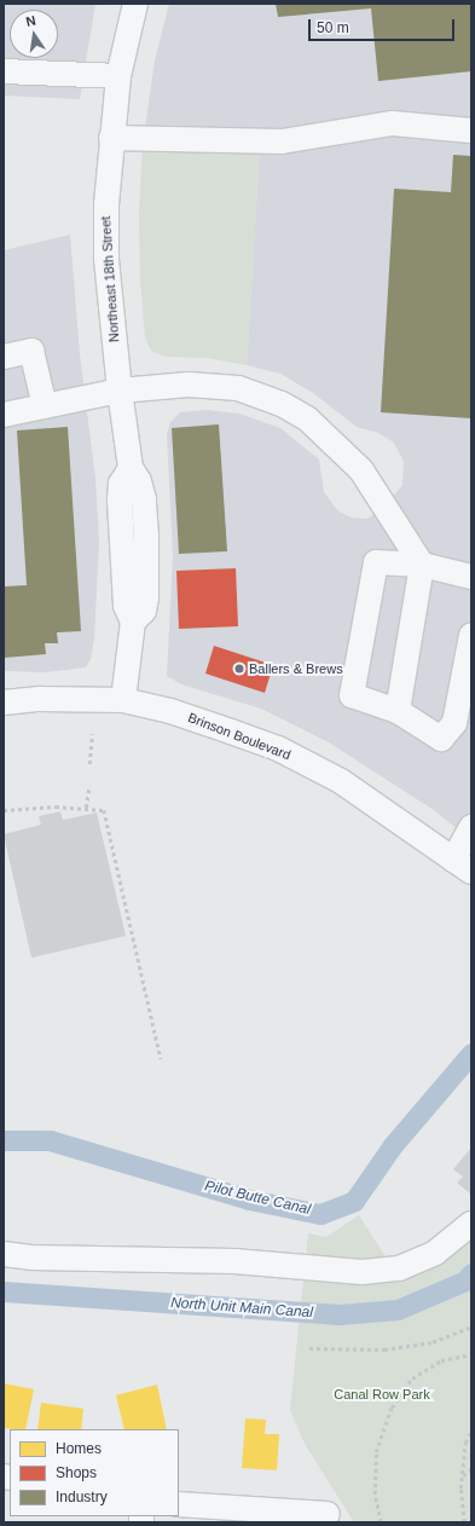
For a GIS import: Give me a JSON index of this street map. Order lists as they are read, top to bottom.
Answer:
{
  "streets": {
    "street": ["Northeast 18th Street", "Brinson Boulevard"]
  },
  "crossings": [
    ["Northeast 18th Street", "Brinson Boulevard"]
  ],
  "water": ["Pilot Butte Canal", "North Unit Main Canal"],
  "parks": ["Canal Row Park"],
  "places": ["Ballers & Brews"],
  "legend": ["Homes", "Shops", "Industry"],
  "scale_bar": "50 m",
  "north": "top"
}
